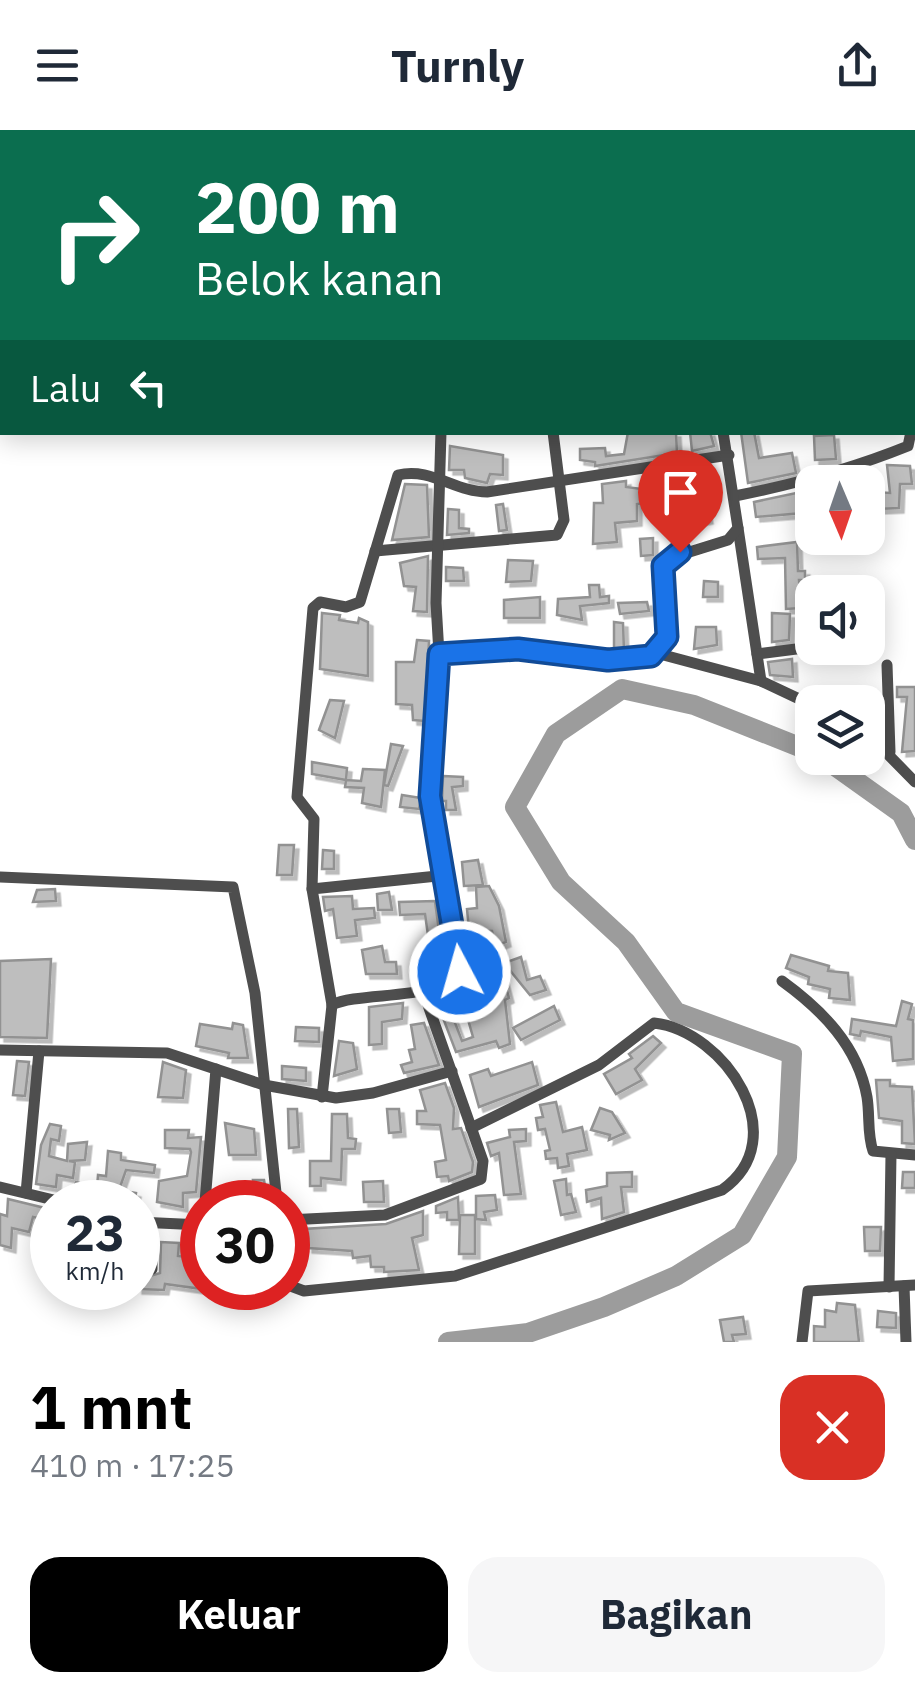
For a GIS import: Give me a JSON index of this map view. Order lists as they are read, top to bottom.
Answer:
{
  "north": "bottom",
  "page": {
    "header": "Turnly",
    "turn": ["200 m", "Belok kanan"],
    "then": "Lalu",
    "speed": "23 km/h",
    "limit": "30",
    "heading": ["1 mnt", "410 m · 17:25"],
    "buttons": ["Keluar", "Bagikan"]
  }
}
